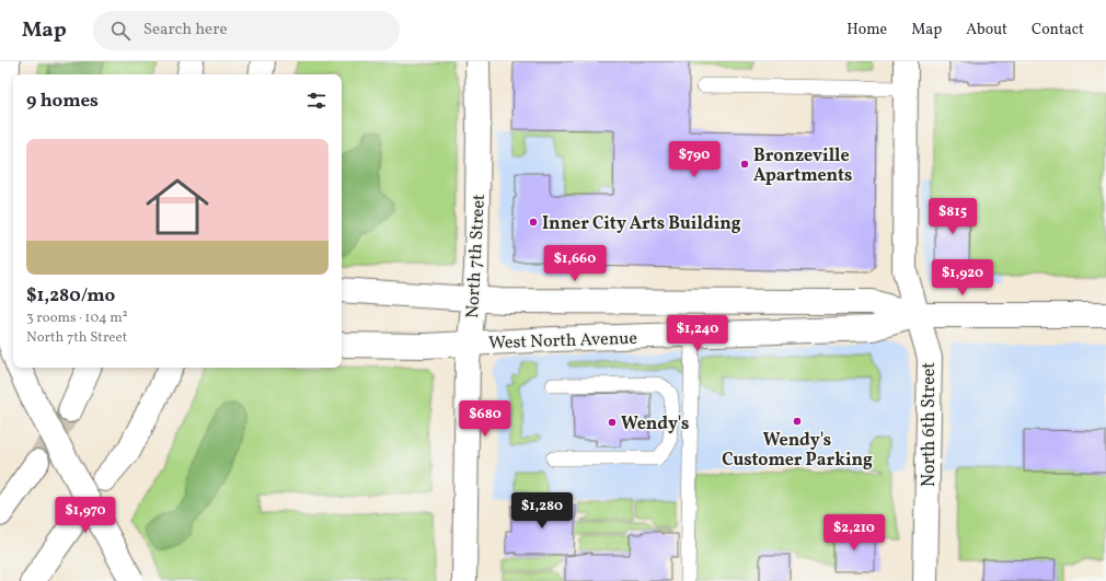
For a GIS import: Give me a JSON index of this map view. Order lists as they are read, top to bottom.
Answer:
{
  "streets": {
    "main road": ["North 7th Street", "West North Avenue", "North 6th Street"]
  },
  "crossings": [
    ["North 7th Street", "West North Avenue"],
    ["West North Avenue", "North 6th Street"]
  ],
  "places": [
    "Bronzeville Apartments",
    "Inner City Arts Building",
    "Wendy's Customer Parking",
    "Wendy's"
  ],
  "page": {
    "header": "Map",
    "search": "Search here",
    "nav": [
      "Home",
      "Map",
      "About",
      "Contact"
    ],
    "heading": "9 homes",
    "list": [
      {
        "name": "$1,280/mo",
        "note": "3 rooms · 104 m² · North 7th Street"
      }
    ],
    "price": [
      "$790",
      "$815",
      "$1,660",
      "$1,920",
      "$1,240",
      "$680",
      "$1,280",
      "$1,970",
      "$2,210"
    ]
  }
}
